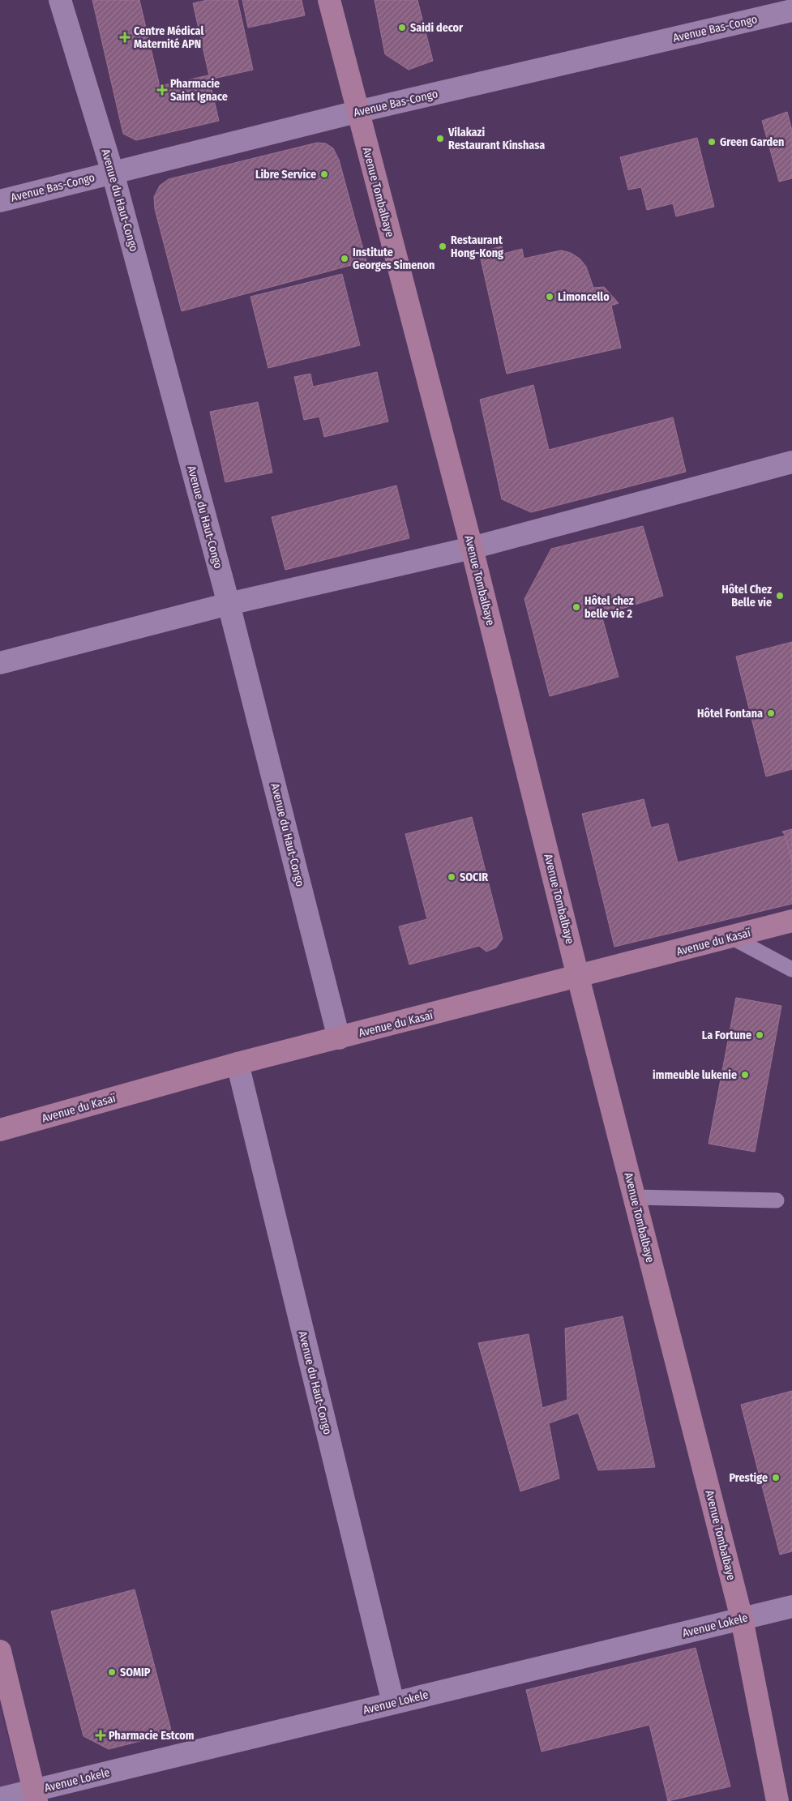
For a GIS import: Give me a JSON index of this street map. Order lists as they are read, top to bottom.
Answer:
{
  "streets": {
    "street": [
      "Avenue Bas-Congo",
      "Avenue Tombalbaye",
      "Avenue du Haut-Congo",
      "Avenue du Kasaï",
      "Avenue Lokele"
    ]
  },
  "crossings": [
    ["Avenue Bas-Congo", "Avenue Tombalbaye"],
    ["Avenue Bas-Congo", "Avenue du Haut-Congo"],
    ["Avenue Tombalbaye", "Avenue du Kasaï"],
    ["Avenue Tombalbaye", "Avenue Lokele"],
    ["Avenue du Haut-Congo", "Avenue du Kasaï"],
    ["Avenue du Haut-Congo", "Avenue Lokele"]
  ],
  "places": {
    "other": [
      "Saidi decor",
      "Vilakazi Restaurant Kinshasa",
      "Green Garden",
      "Libre Service",
      "Restaurant Hong-Kong",
      "Institute Georges Simenon",
      "Limoncello",
      "Hôtel Chez Belle vie",
      "Hôtel chez belle vie 2",
      "Hôtel Fontana",
      "SOCIR",
      "La Fortune",
      "immeuble lukenie",
      "Prestige",
      "SOMIP"
    ],
    "health": ["Centre Médical Maternité APN", "Pharmacie Saint Ignace", "Pharmacie Estcom"]
  }
}
